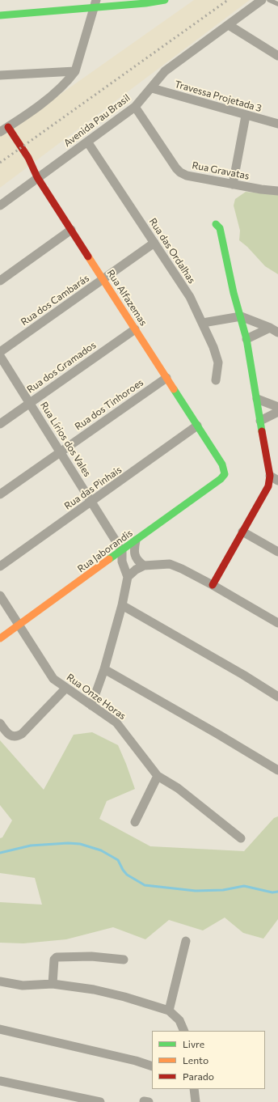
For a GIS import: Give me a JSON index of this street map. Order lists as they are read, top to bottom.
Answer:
{
  "streets": {
    "street": [
      "Travessa Projetada 3",
      "Avenida Pau Brasil",
      "Rua Gravatas",
      "Rua das Ordalhas",
      "Rua Alfazemas",
      "Rua dos Cambarás",
      "Rua dos Gramados",
      "Rua dos Tinhoroes",
      "Rua Lírios dos Vales",
      "Rua das Pinhais",
      "Rua Jaborandis",
      "Rua Onze Horas"
    ]
  },
  "crossings": [
    ["Travessa Projetada 3", "Avenida Pau Brasil"],
    ["Avenida Pau Brasil", "Rua Gravatas"],
    ["Avenida Pau Brasil", "Rua das Ordalhas"],
    ["Avenida Pau Brasil", "Rua Alfazemas"],
    ["Rua das Ordalhas", "Rua dos Cambarás"],
    ["Rua Alfazemas", "Rua dos Cambarás"],
    ["Rua Alfazemas", "Rua dos Gramados"],
    ["Rua Alfazemas", "Rua dos Tinhoroes"],
    ["Rua Alfazemas", "Rua das Pinhais"],
    ["Rua Alfazemas", "Rua Jaborandis"],
    ["Rua dos Gramados", "Rua Lírios dos Vales"],
    ["Rua dos Tinhoroes", "Rua Lírios dos Vales"],
    ["Rua Lírios dos Vales", "Rua das Pinhais"],
    ["Rua Lírios dos Vales", "Rua Jaborandis"],
    ["Rua Jaborandis", "Rua Onze Horas"]
  ],
  "legend": ["Livre", "Lento", "Parado"]
}
